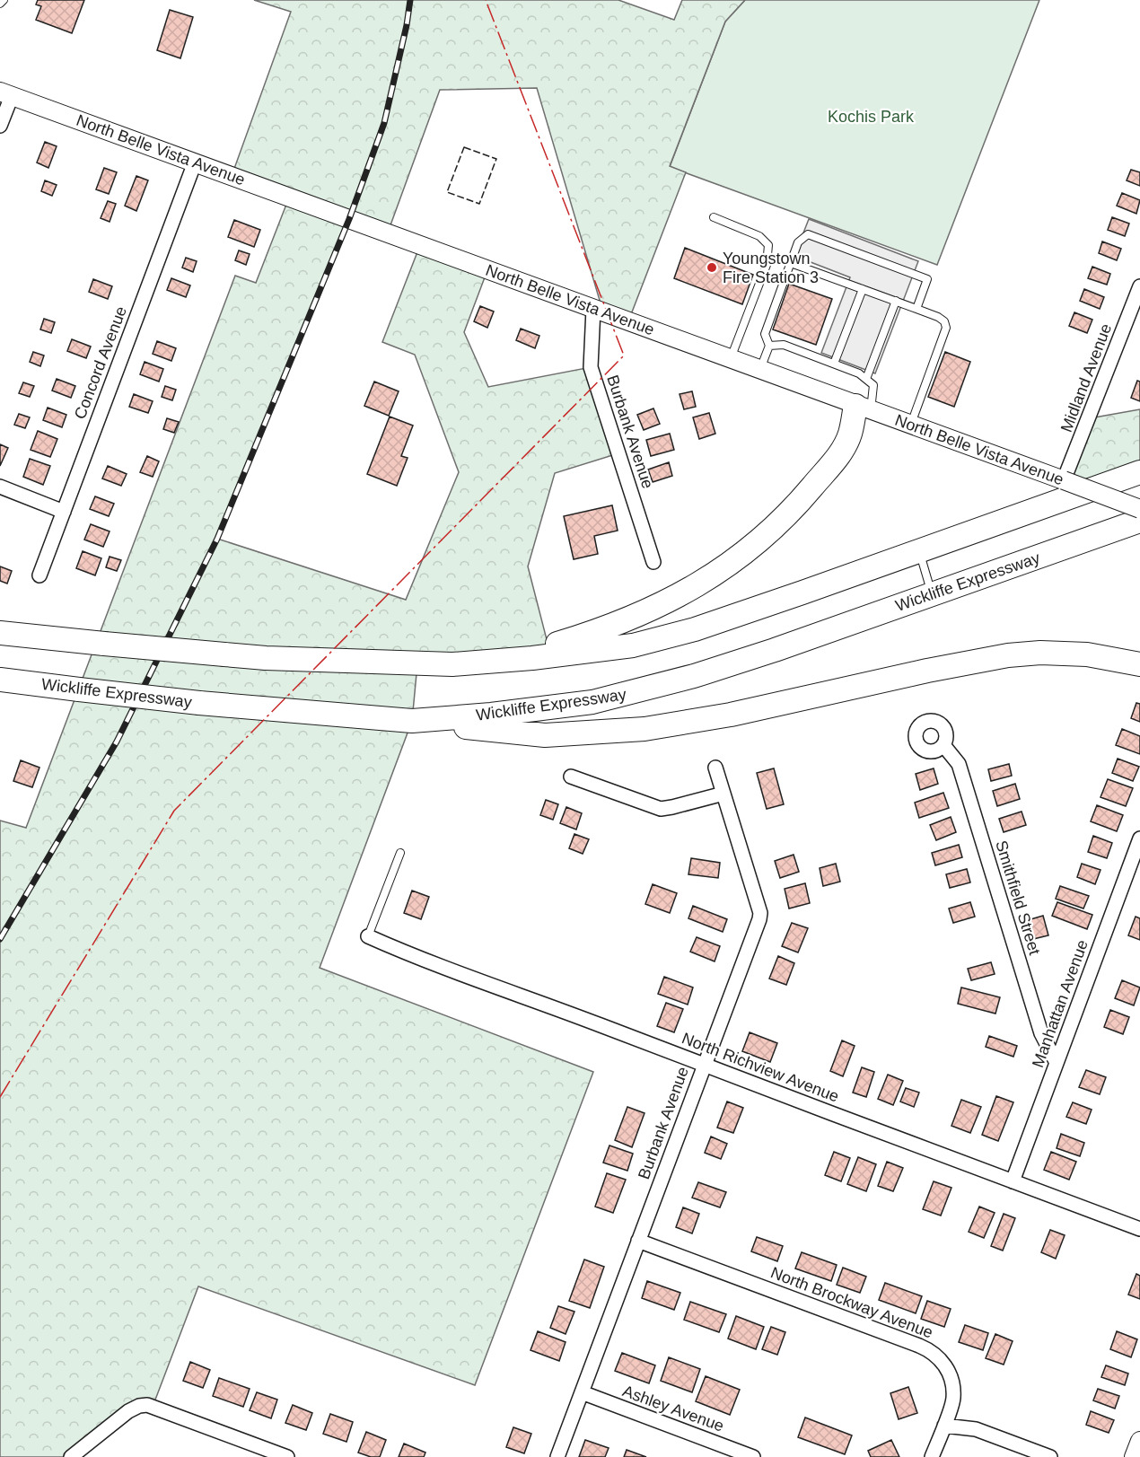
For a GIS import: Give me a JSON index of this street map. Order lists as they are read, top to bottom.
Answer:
{
  "streets": {
    "highway": ["Wickliffe Expressway"],
    "street": [
      "North Belle Vista Avenue",
      "Concord Avenue",
      "Midland Avenue",
      "Burbank Avenue",
      "Smithfield Street",
      "Manhattan Avenue",
      "North Richview Avenue",
      "North Brockway Avenue",
      "Ashley Avenue"
    ]
  },
  "crossings": [
    ["North Belle Vista Avenue", "Concord Avenue"],
    ["North Belle Vista Avenue", "Midland Avenue"],
    ["North Belle Vista Avenue", "Burbank Avenue"],
    ["Burbank Avenue", "North Richview Avenue"],
    ["Burbank Avenue", "North Brockway Avenue"],
    ["Burbank Avenue", "Ashley Avenue"],
    ["Smithfield Street", "Manhattan Avenue"],
    ["Manhattan Avenue", "North Richview Avenue"]
  ],
  "parks": ["Kochis Park"],
  "places": ["Youngstown Fire Station 3"]
}
